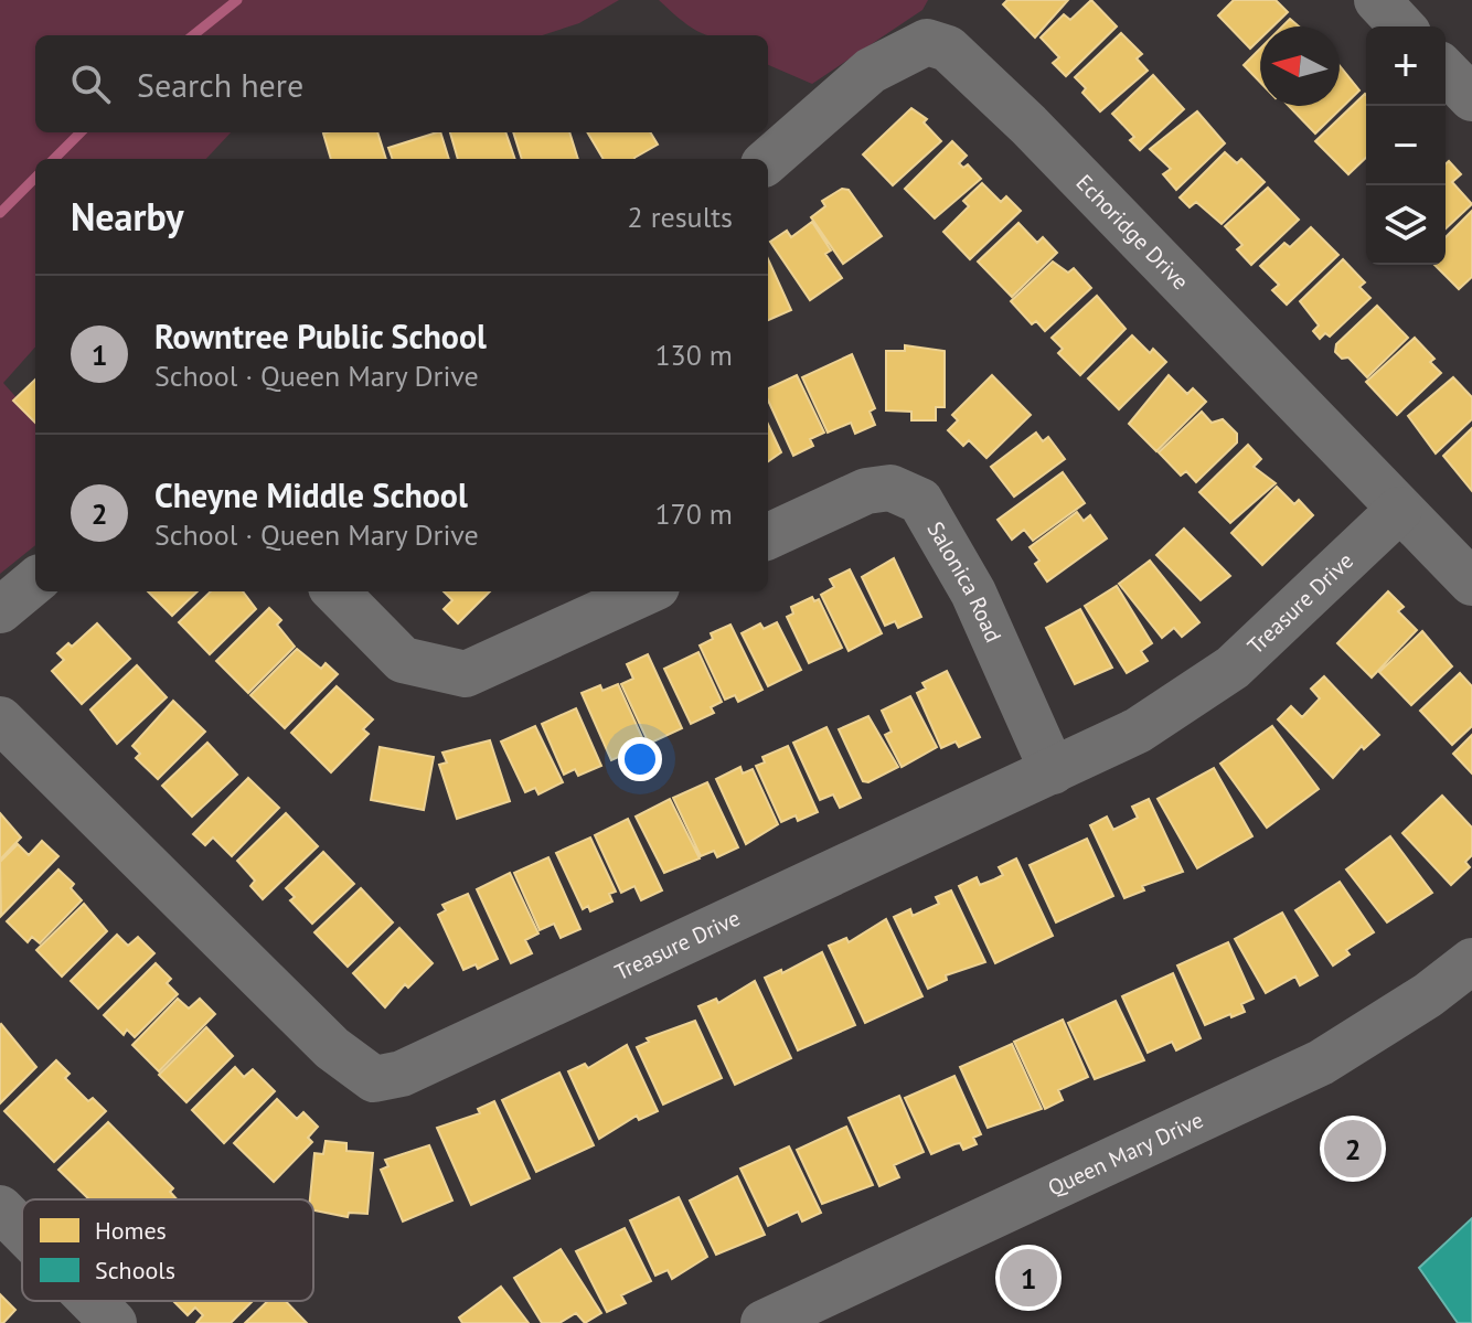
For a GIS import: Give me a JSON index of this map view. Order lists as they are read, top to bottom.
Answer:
{
  "streets": {
    "street": [
      "Echoridge Drive",
      "Salonica Road",
      "Treasure Drive",
      "Queen Mary Drive"
    ]
  },
  "crossings": [
    ["Echoridge Drive", "Treasure Drive"],
    ["Salonica Road", "Treasure Drive"]
  ],
  "legend": ["Homes", "Schools"],
  "north": "left",
  "page": {
    "map_buttons": ["+", "−"],
    "search": "Search here",
    "heading": ["Nearby", "2 results"],
    "list": [
      {
        "mark": "1",
        "name": "Rowntree Public School",
        "note": "School · Queen Mary Drive",
        "value": "130 m"
      },
      {
        "mark": "2",
        "name": "Cheyne Middle School",
        "note": "School · Queen Mary Drive",
        "value": "170 m"
      }
    ],
    "pins": ["2", "1"]
  }
}
